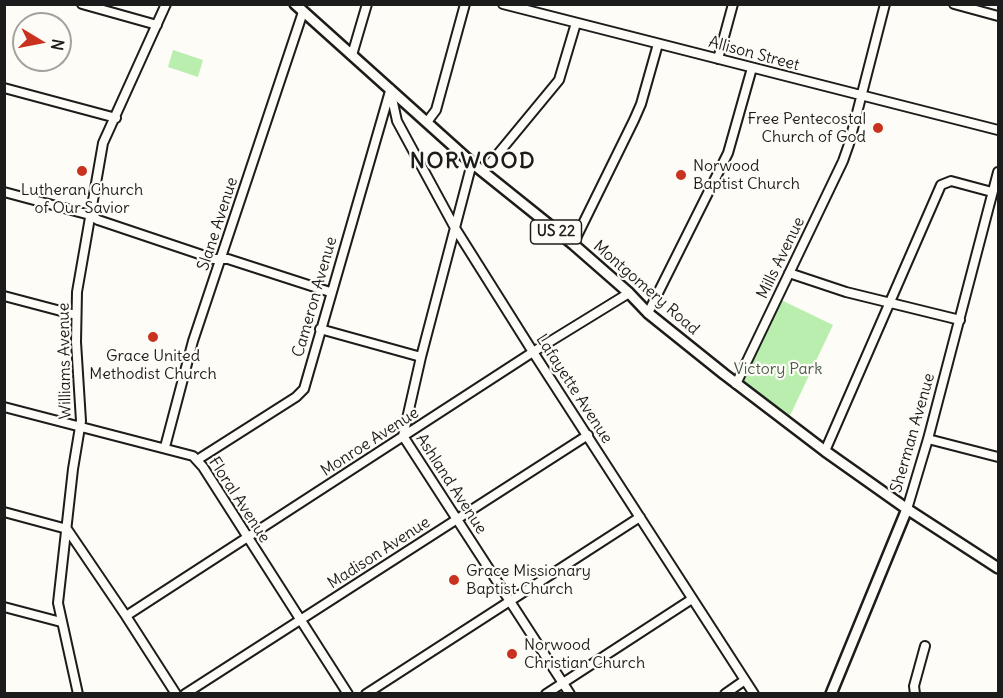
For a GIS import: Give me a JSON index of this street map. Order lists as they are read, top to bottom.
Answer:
{
  "streets": {
    "main road": ["US 22", "Montgomery Road", "Sherman Avenue"],
    "street": [
      "Allison Street",
      "Slane Avenue",
      "Mills Avenue",
      "Cameron Avenue",
      "Williams Avenue",
      "Lafayette Avenue",
      "Monroe Avenue",
      "Ashland Avenue",
      "Floral Avenue",
      "Madison Avenue"
    ]
  },
  "crossings": [
    ["Allison Street", "Mills Avenue"],
    ["Slane Avenue", "Montgomery Road"],
    ["Slane Avenue", "Floral Avenue"],
    ["Mills Avenue", "Montgomery Road"],
    ["Montgomery Road", "Cameron Avenue"],
    ["Montgomery Road", "Lafayette Avenue"],
    ["Montgomery Road", "Sherman Avenue"],
    ["Montgomery Road", "Monroe Avenue"],
    ["Montgomery Road", "Ashland Avenue"],
    ["Cameron Avenue", "Lafayette Avenue"],
    ["Cameron Avenue", "Floral Avenue"],
    ["Williams Avenue", "Floral Avenue"],
    ["Lafayette Avenue", "Monroe Avenue"],
    ["Lafayette Avenue", "Ashland Avenue"],
    ["Lafayette Avenue", "Madison Avenue"],
    ["Monroe Avenue", "Ashland Avenue"],
    ["Monroe Avenue", "Floral Avenue"],
    ["Ashland Avenue", "Madison Avenue"],
    ["Floral Avenue", "Madison Avenue"]
  ],
  "districts": ["NORWOOD"],
  "parks": ["Victory Park"],
  "places": [
    "Free Pentecostal Church of God",
    "Lutheran Church of Our Savior",
    "Norwood Baptist Church",
    "Grace United Methodist Church",
    "Grace Missionary Baptist Church",
    "Norwood Christian Church"
  ],
  "north": "right"
}
